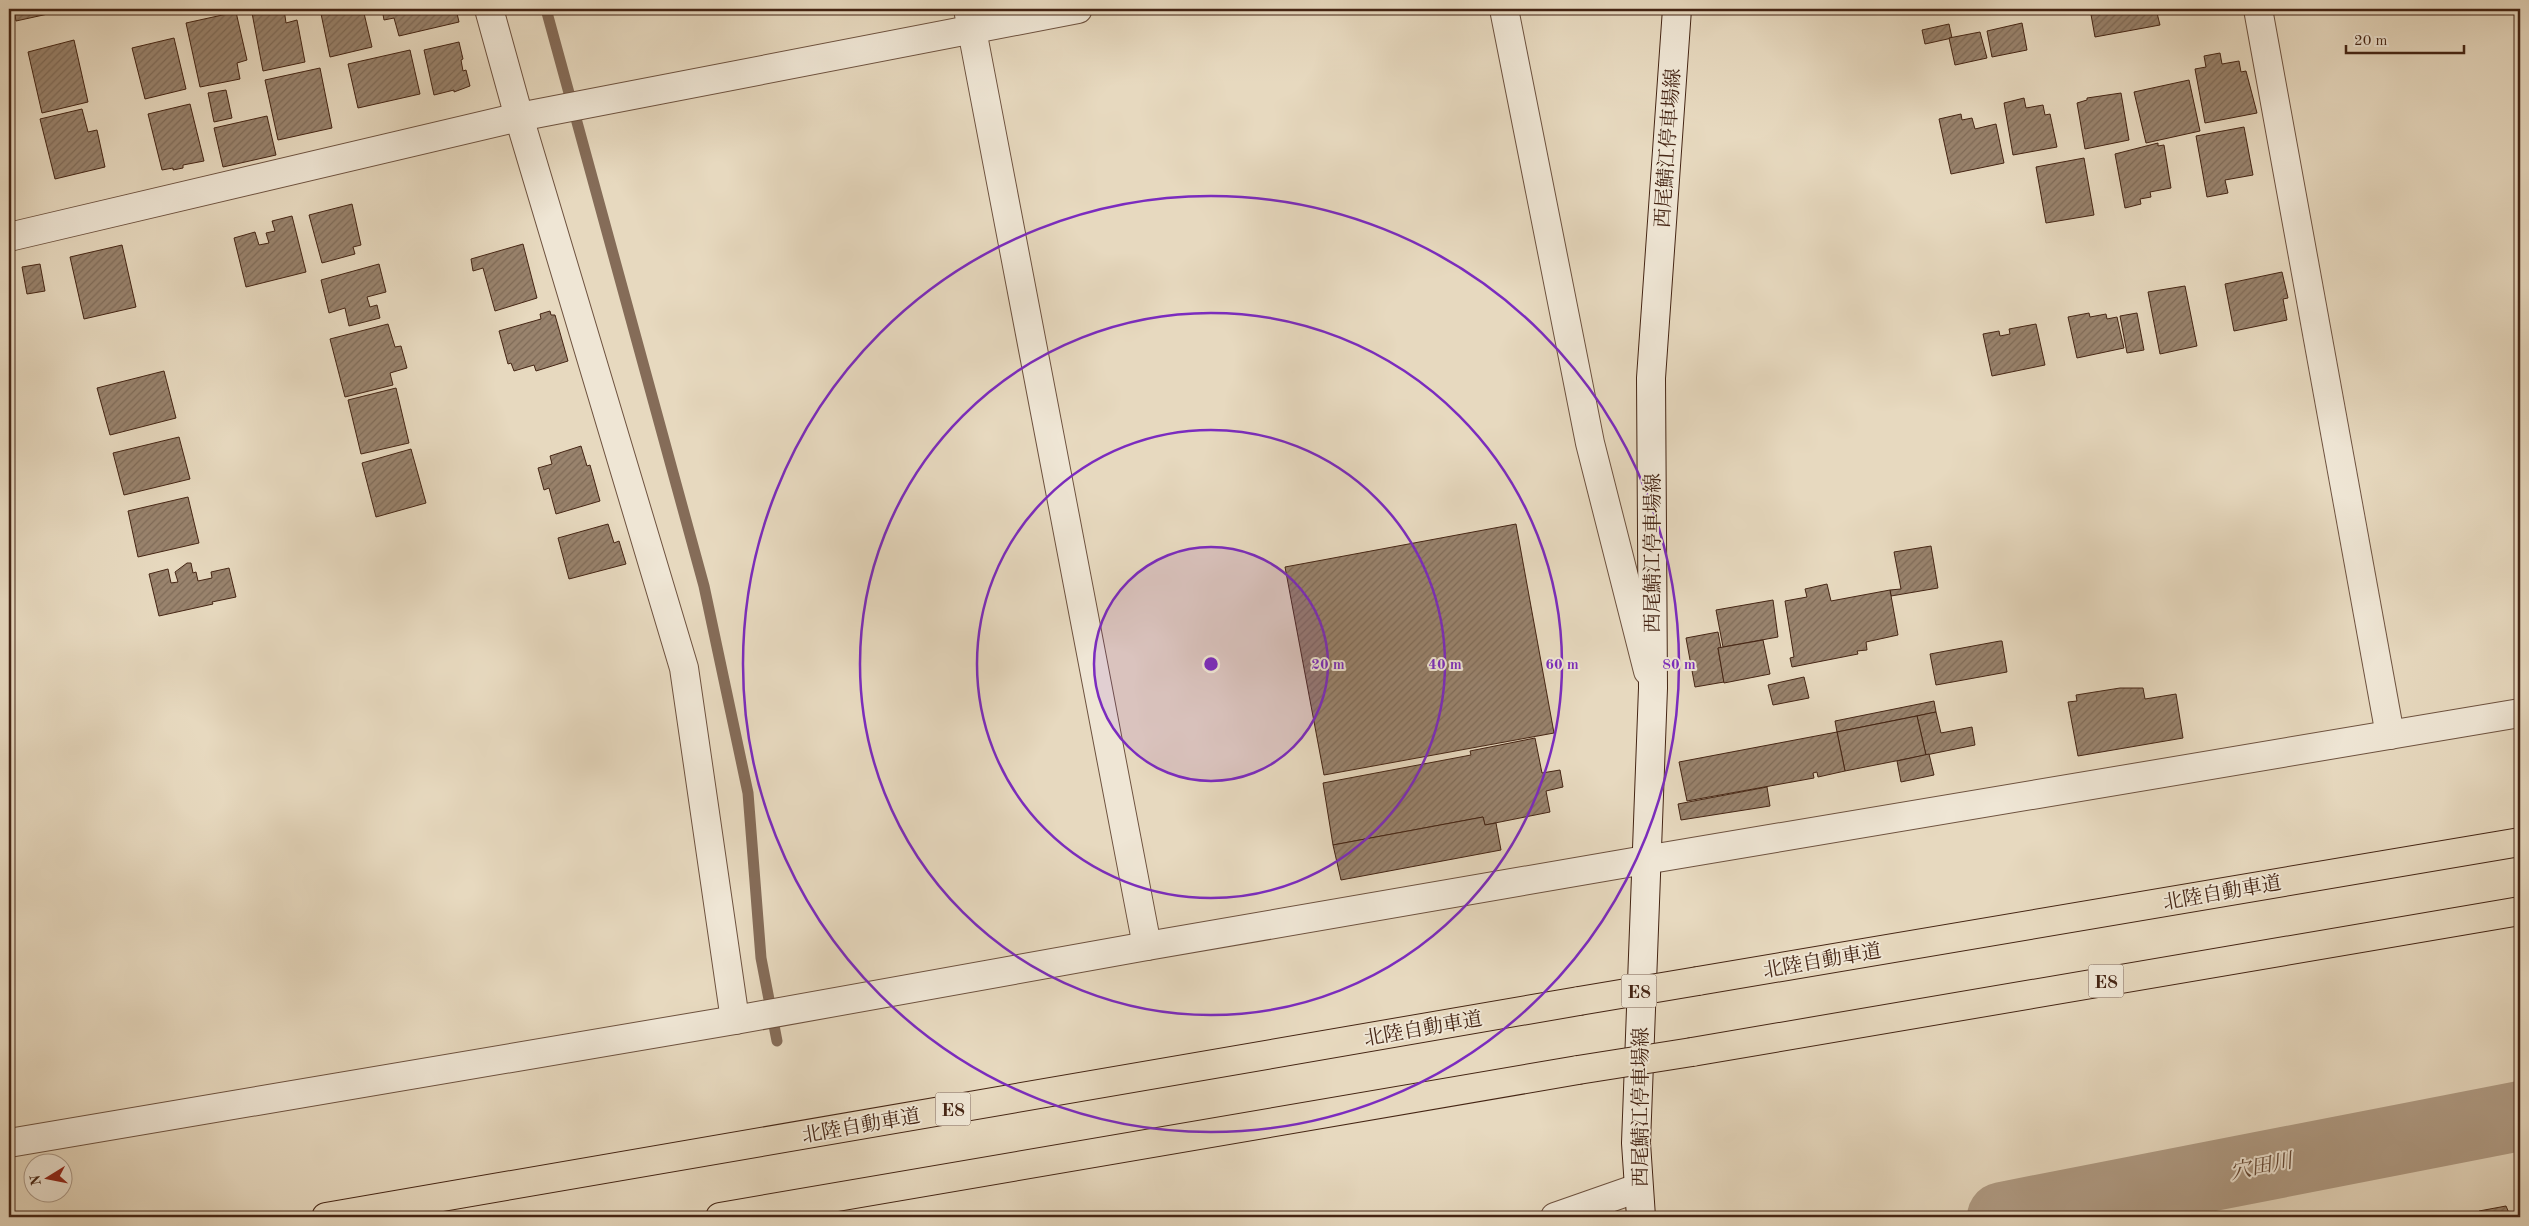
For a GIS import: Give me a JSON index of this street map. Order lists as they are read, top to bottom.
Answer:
{
  "streets": {
    "highway": ["北陸自動車道", "E8"],
    "street": ["西尾鯖江停車場線"]
  },
  "water": ["穴田川"],
  "scale_bar": "20 m",
  "north": "left",
  "rings": [
    "20 m",
    "40 m",
    "60 m",
    "80 m"
  ]
}
